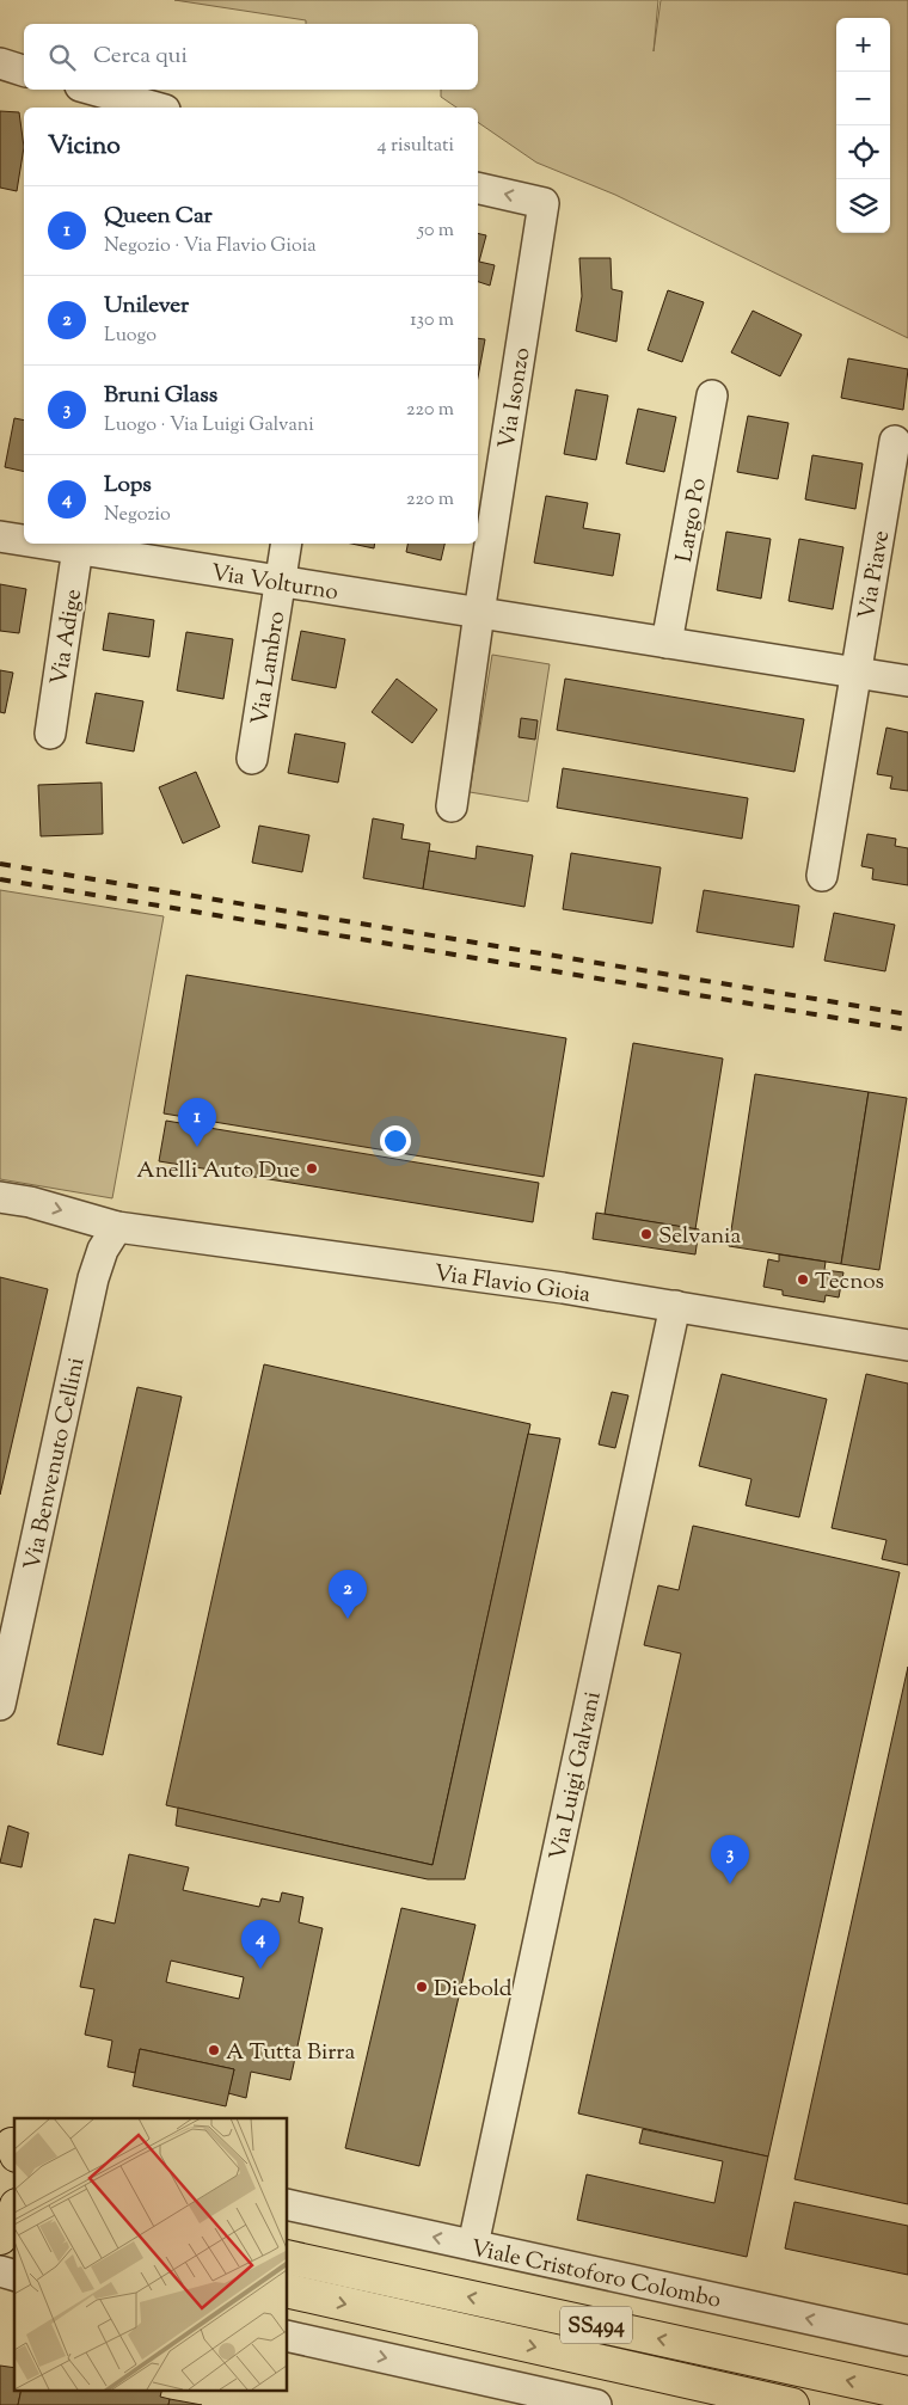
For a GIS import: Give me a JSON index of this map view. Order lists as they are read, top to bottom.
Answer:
{
  "streets": {
    "main road": ["SS494"],
    "street": [
      "Via Isonzo",
      "Largo Po",
      "Via Piave",
      "Via Volturno",
      "Via Adige",
      "Via Lambro",
      "Via Flavio Gioia",
      "Via Benvenuto Cellini",
      "Via Luigi Galvani",
      "Viale Cristoforo Colombo"
    ]
  },
  "crossings": [
    ["Via Isonzo", "Via Volturno"],
    ["Via Volturno", "Via Adige"],
    ["Via Volturno", "Via Lambro"],
    ["Via Flavio Gioia", "Via Benvenuto Cellini"],
    ["Via Flavio Gioia", "Via Luigi Galvani"],
    ["Via Luigi Galvani", "Viale Cristoforo Colombo"]
  ],
  "one_way": ["Via Isonzo"],
  "places": [
    "Anelli Auto Due",
    "Selvania",
    "Tecnos",
    "Diebold",
    "A Tutta Birra"
  ],
  "page": {
    "map_buttons": ["+", "−"],
    "search": "Cerca qui",
    "heading": ["Vicino", "4 risultati"],
    "list": [
      {
        "mark": "1",
        "name": "Queen Car",
        "note": "Negozio · Via Flavio Gioia",
        "value": "50 m"
      },
      {
        "mark": "2",
        "name": "Unilever",
        "note": "Luogo",
        "value": "130 m"
      },
      {
        "mark": "3",
        "name": "Bruni Glass",
        "note": "Luogo · Via Luigi Galvani",
        "value": "220 m"
      },
      {
        "mark": "4",
        "name": "Lops",
        "note": "Negozio",
        "value": "220 m"
      }
    ],
    "pins": [
      "1",
      "2",
      "3",
      "4"
    ]
  }
}
